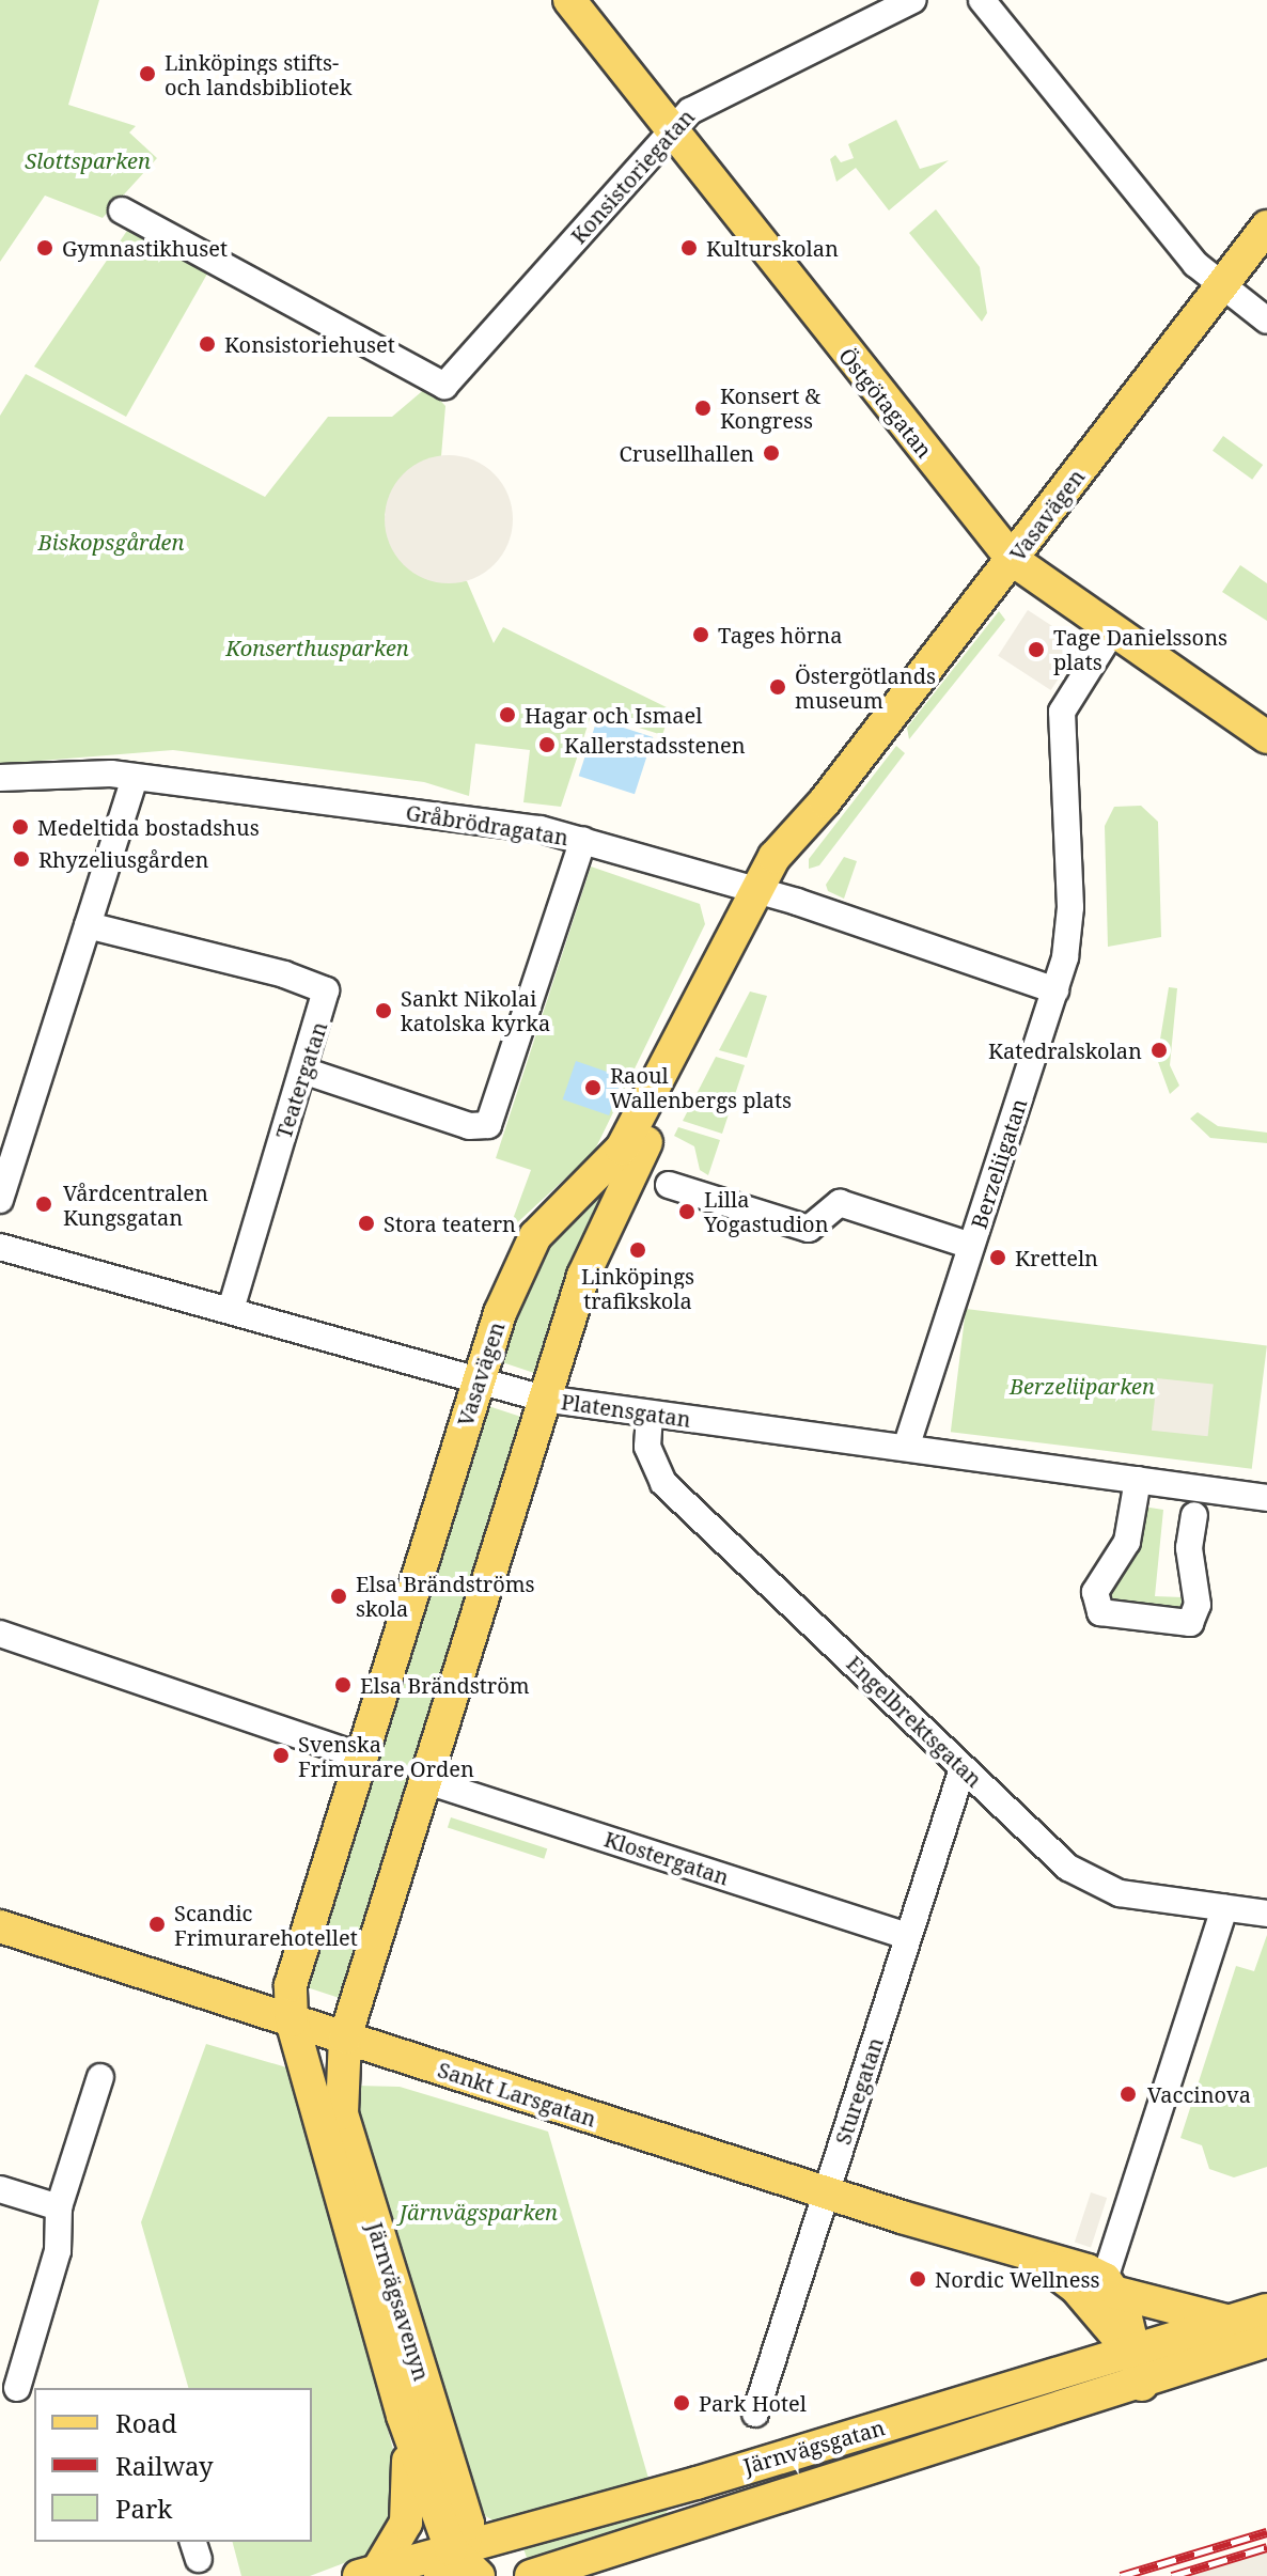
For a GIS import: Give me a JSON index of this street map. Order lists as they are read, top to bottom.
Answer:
{
  "streets": {
    "main road": [
      "Östgötagatan",
      "Vasavägen",
      "Sankt Larsgatan",
      "Järnvägsavenyn",
      "Järnvägsgatan"
    ],
    "street": [
      "Konsistoriegatan",
      "Gråbrödragatan",
      "Teatergatan",
      "Berzeliigatan",
      "Platensgatan",
      "Engelbrektsgatan",
      "Klostergatan",
      "Sturegatan"
    ]
  },
  "crossings": [
    ["Konsistoriegatan", "Östgötagatan"],
    ["Östgötagatan", "Vasavägen"],
    ["Östgötagatan", "Berzeliigatan"],
    ["Vasavägen", "Gråbrödragatan"],
    ["Vasavägen", "Platensgatan"],
    ["Vasavägen", "Klostergatan"],
    ["Vasavägen", "Sankt Larsgatan"],
    ["Vasavägen", "Järnvägsavenyn"],
    ["Gråbrödragatan", "Berzeliigatan"],
    ["Teatergatan", "Platensgatan"],
    ["Berzeliigatan", "Platensgatan"],
    ["Platensgatan", "Engelbrektsgatan"],
    ["Engelbrektsgatan", "Sturegatan"],
    ["Klostergatan", "Sturegatan"],
    ["Sturegatan", "Sankt Larsgatan"],
    ["Sankt Larsgatan", "Järnvägsavenyn"],
    ["Sankt Larsgatan", "Järnvägsgatan"],
    ["Järnvägsavenyn", "Järnvägsgatan"]
  ],
  "parks": [
    "Slottsparken",
    "Biskopsgården",
    "Konserthusparken",
    "Berzeliiparken",
    "Järnvägsparken"
  ],
  "places": [
    "Linköpings stifts- och landsbibliotek",
    "Gymnastikhuset",
    "Kulturskolan",
    "Konsistoriehuset",
    "Konsert & Kongress",
    "Crusellhallen",
    "Tages hörna",
    "Tage Danielssons plats",
    "Östergötlands museum",
    "Hagar och Ismael",
    "Kallerstadsstenen",
    "Medeltida bostadshus",
    "Rhyzeliusgården",
    "Sankt Nikolai katolska kyrka",
    "Katedralskolan",
    "Raoul Wallenbergs plats",
    "Vårdcentralen Kungsgatan",
    "Lilla Yogastudion",
    "Stora teatern",
    "Linköpings trafikskola",
    "Kretteln",
    "Elsa Brändströms skola",
    "Elsa Brändström",
    "Svenska Frimurare Orden",
    "Scandic Frimurarehotellet",
    "Vaccinova",
    "Nordic Wellness",
    "Park Hotel"
  ],
  "legend": ["Road", "Railway", "Park"]
}
